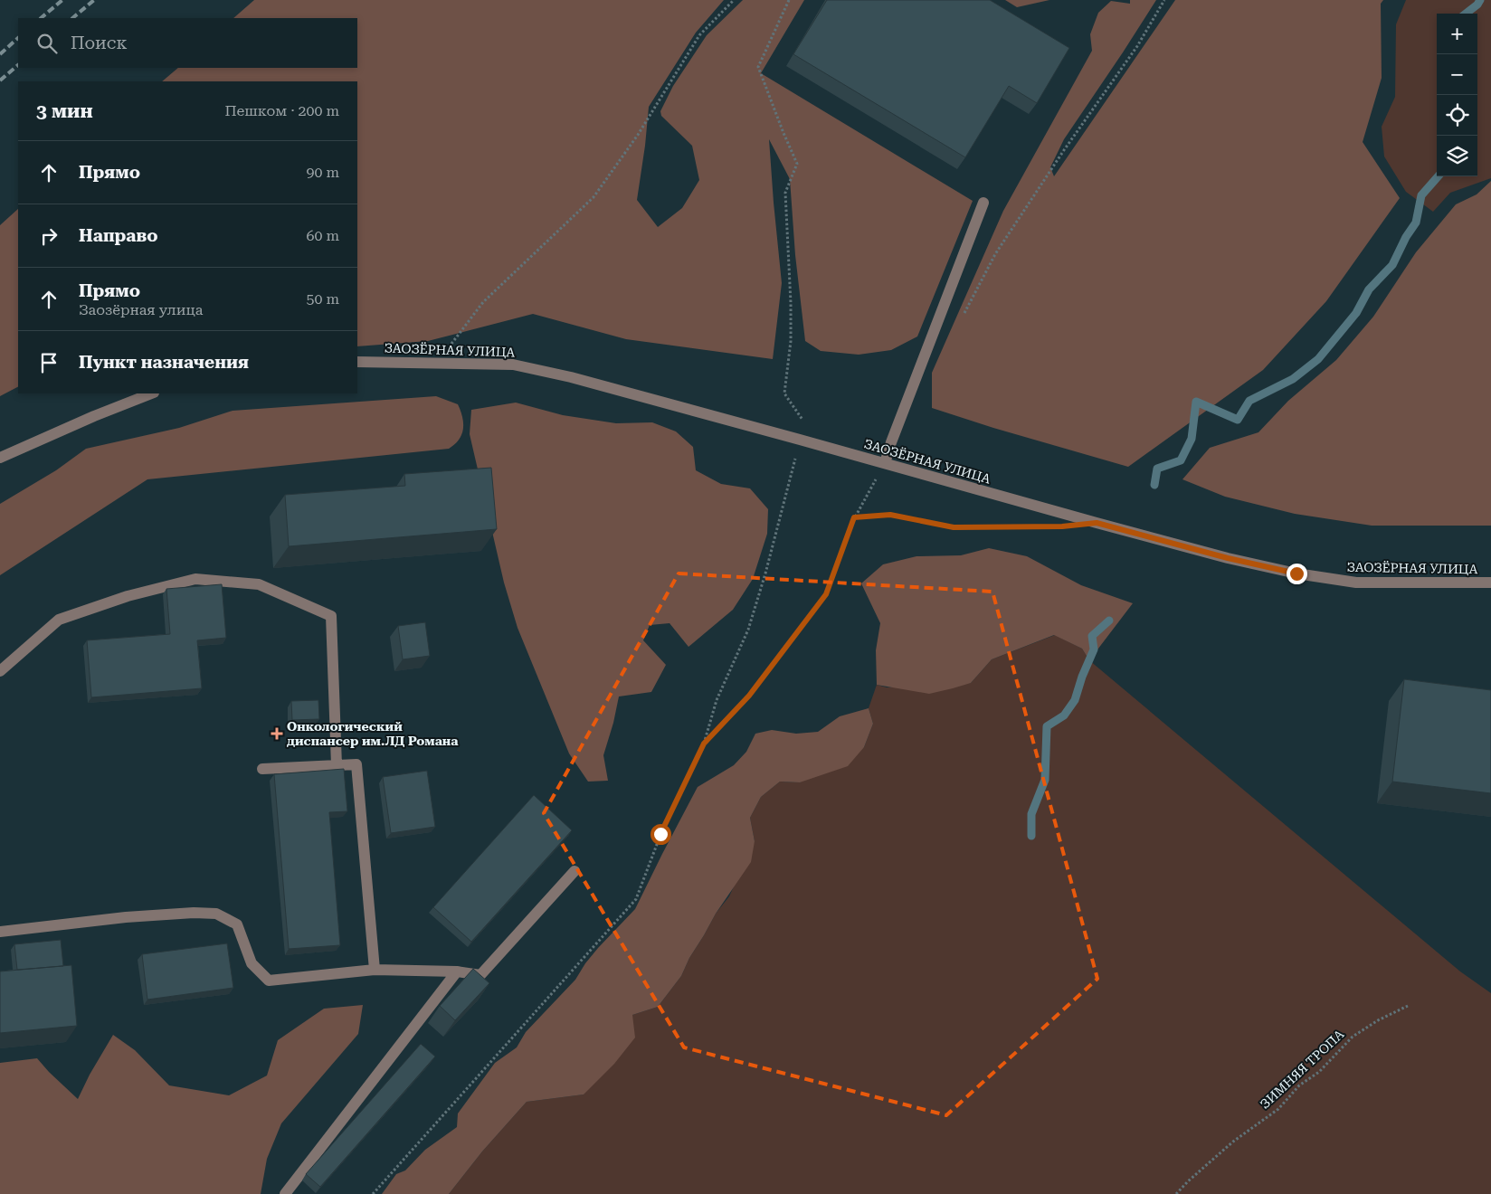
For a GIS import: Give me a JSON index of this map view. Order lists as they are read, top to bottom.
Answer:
{
  "streets": {
    "street": ["ЗАОЗЁРНАЯ УЛИЦА"],
    "path": ["ЗИМНЯЯ ТРОПА"]
  },
  "places": {
    "health": ["Онкологический диспансер им.ЛД Романа"]
  },
  "page": {
    "map_buttons": ["+", "−"],
    "search": "Поиск",
    "heading": ["3 мин", "Пешком · 200 m"],
    "list": [
      ["Прямо", "90 m"],
      ["Направо", "60 m"],
      ["Прямо", "Заозёрная улица", "50 m"],
      "Пункт назначения"
    ]
  }
}
